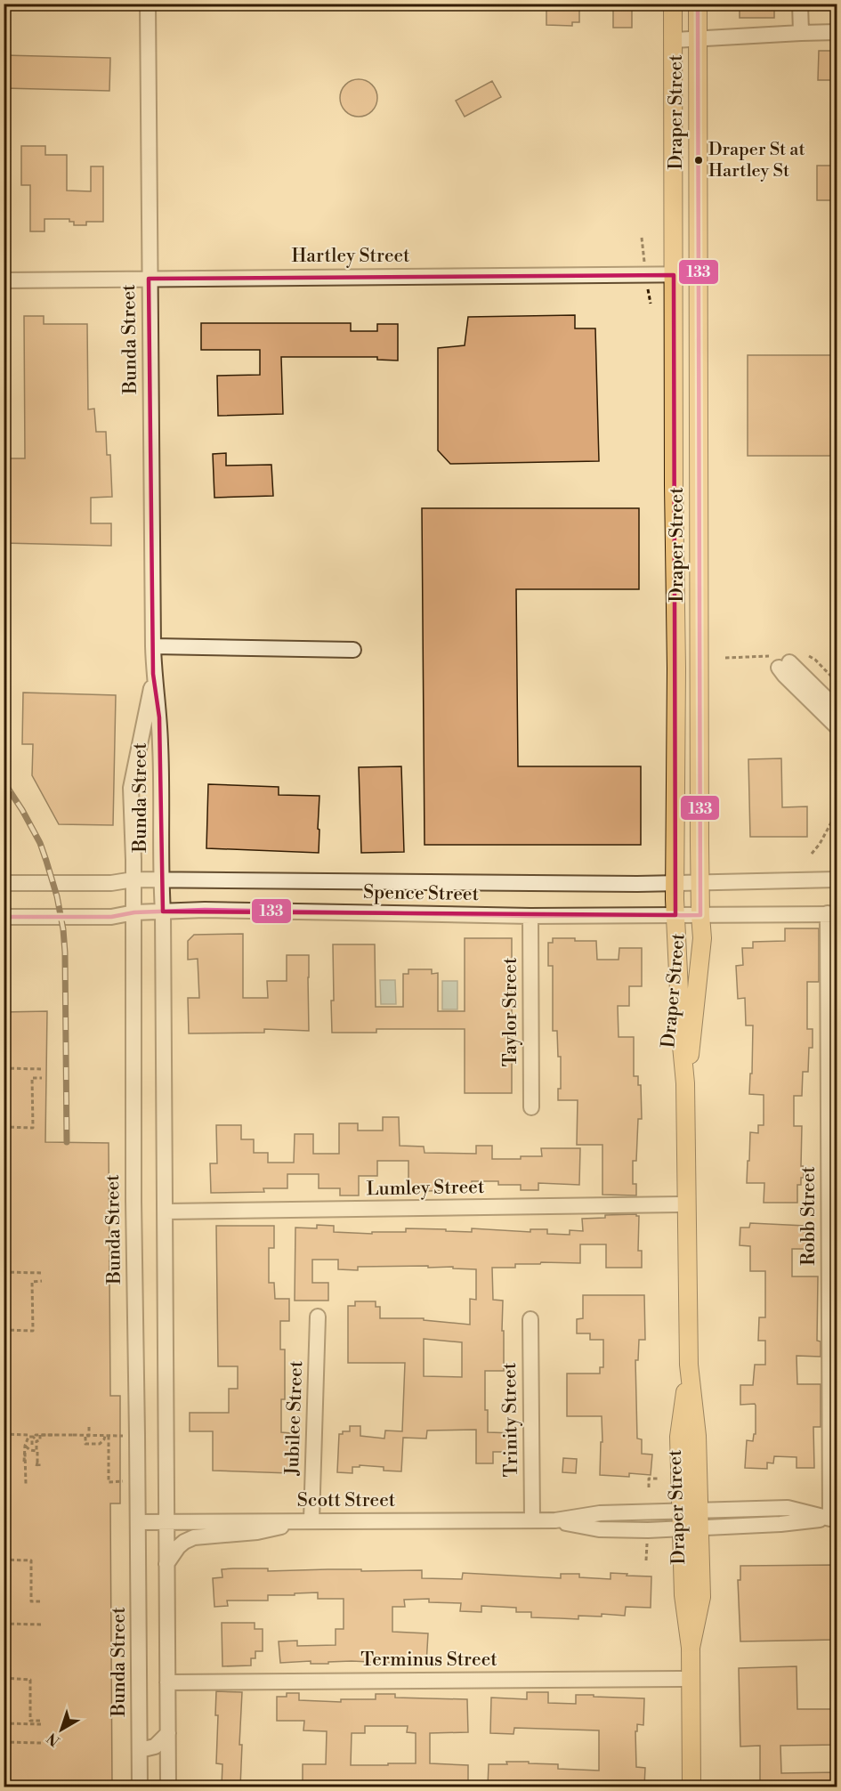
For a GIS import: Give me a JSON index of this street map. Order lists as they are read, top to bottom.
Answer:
{
  "streets": {
    "main road": ["Draper Street"],
    "street": [
      "Hartley Street",
      "Bunda Street",
      "Spence Street",
      "Taylor Street",
      "Lumley Street",
      "Robb Street",
      "Jubilee Street",
      "Trinity Street",
      "Scott Street",
      "Terminus Street"
    ]
  },
  "crossings": [
    ["Draper Street", "Hartley Street"],
    ["Draper Street", "Spence Street"],
    ["Draper Street", "Lumley Street"],
    ["Draper Street", "Scott Street"],
    ["Draper Street", "Terminus Street"],
    ["Hartley Street", "Bunda Street"],
    ["Bunda Street", "Spence Street"],
    ["Bunda Street", "Lumley Street"],
    ["Bunda Street", "Scott Street"],
    ["Bunda Street", "Terminus Street"],
    ["Spence Street", "Taylor Street"],
    ["Spence Street", "Robb Street"],
    ["Robb Street", "Scott Street"],
    ["Jubilee Street", "Scott Street"],
    ["Trinity Street", "Scott Street"]
  ],
  "places": ["Draper St at Hartley St"],
  "lines": ["transit line 133"],
  "north": "bottom left"
}
